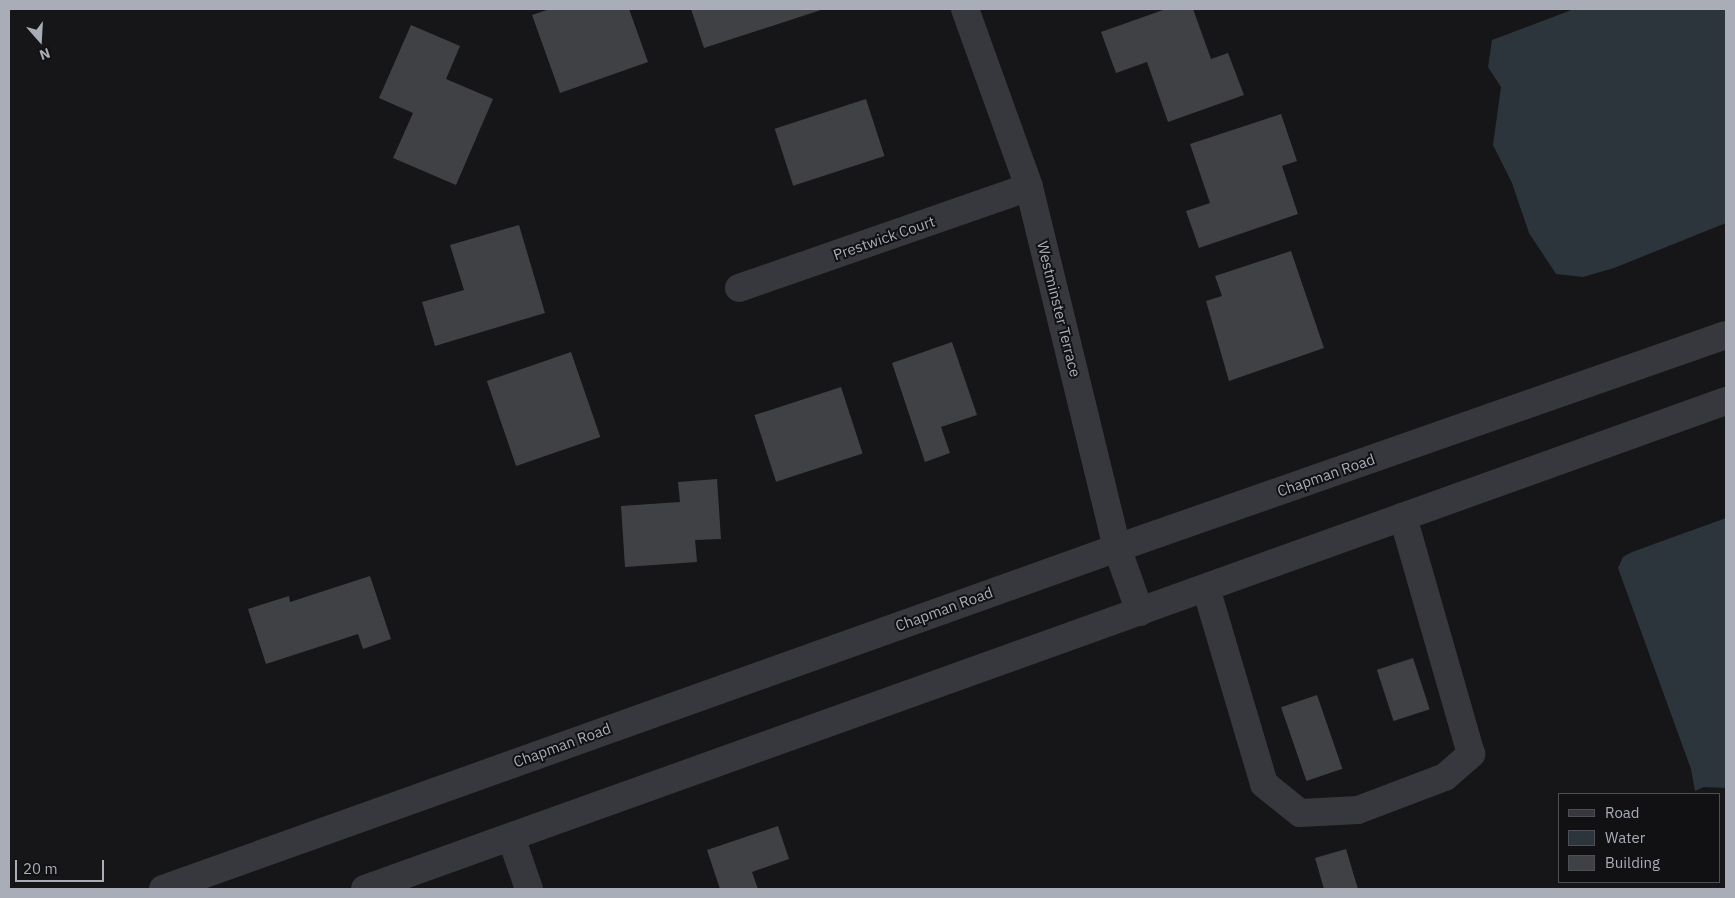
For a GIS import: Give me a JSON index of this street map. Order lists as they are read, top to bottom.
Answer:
{
  "streets": {
    "street": ["Prestwick Court", "Westminster Terrace", "Chapman Road"]
  },
  "crossings": [
    ["Prestwick Court", "Westminster Terrace"],
    ["Westminster Terrace", "Chapman Road"]
  ],
  "legend": ["Road", "Water", "Building"],
  "scale_bar": "20 m",
  "north": "bottom"
}
